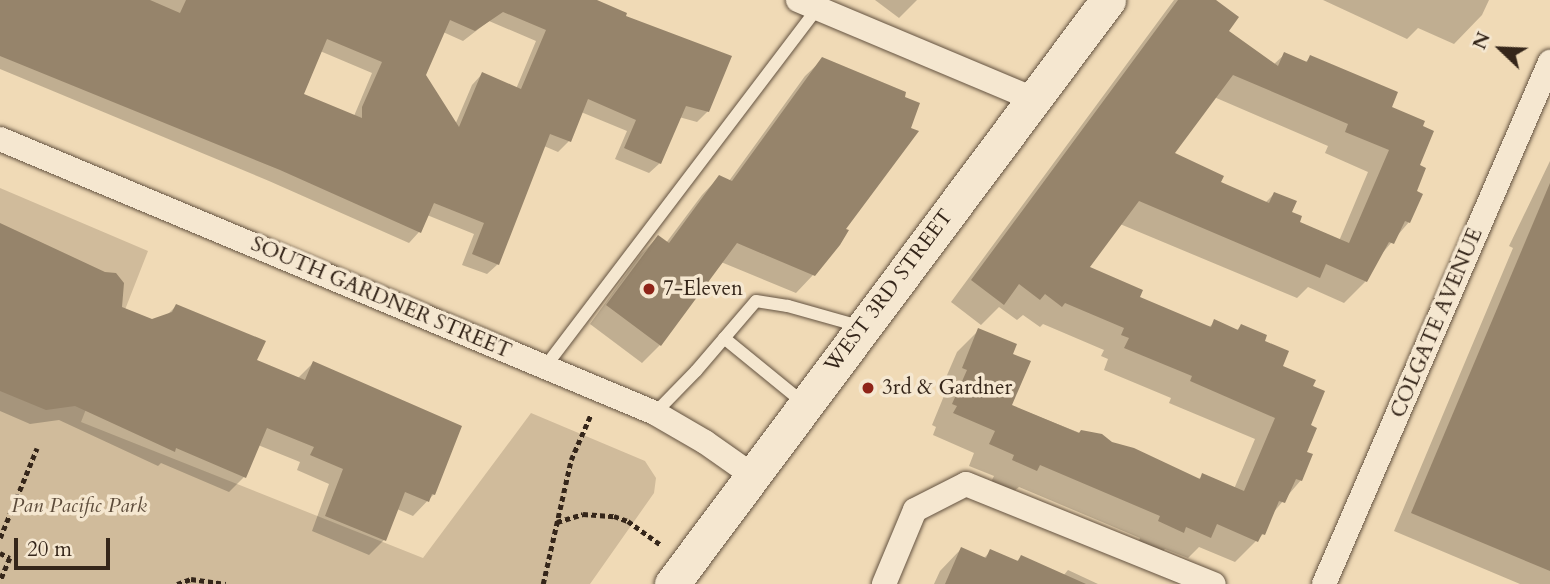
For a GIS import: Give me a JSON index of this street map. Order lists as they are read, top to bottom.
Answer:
{
  "streets": {
    "main road": ["WEST 3RD STREET"],
    "street": ["SOUTH GARDNER STREET", "COLGATE AVENUE"]
  },
  "crossings": [
    ["WEST 3RD STREET", "SOUTH GARDNER STREET"]
  ],
  "parks": ["Pan Pacific Park"],
  "places": ["7-Eleven", "3rd & Gardner"],
  "scale_bar": "20 m",
  "north": "top left"
}
